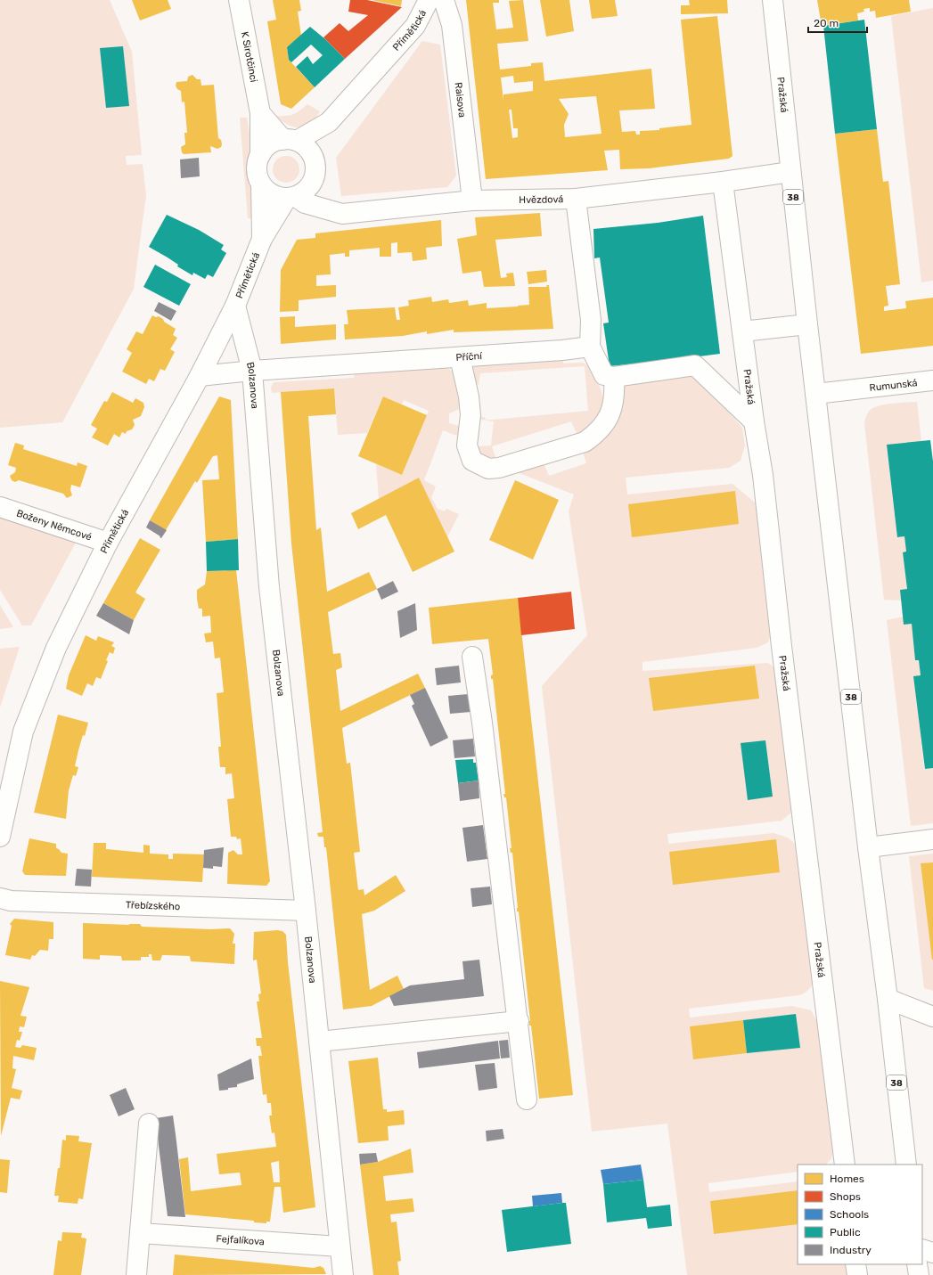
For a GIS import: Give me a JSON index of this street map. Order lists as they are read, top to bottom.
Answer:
{
  "streets": {
    "street": [
      "Přímětická",
      "K Sirotčinci",
      "Pražská",
      "Raisova",
      "38",
      "Hvězdová",
      "Příční",
      "Bolzanova",
      "Rumunská",
      "Boženy Němcové",
      "Třebízského",
      "Fejfalíkova"
    ]
  },
  "crossings": [
    ["Přímětická", "K Sirotčinci"],
    ["Přímětická", "Hvězdová"],
    ["Přímětická", "Příční"],
    ["Přímětická", "Bolzanova"],
    ["Přímětická", "Boženy Němcové"],
    ["K Sirotčinci", "Hvězdová"],
    ["Pražská", "Hvězdová"],
    ["Pražská", "Rumunská"],
    ["Raisova", "Hvězdová"],
    ["Příční", "Bolzanova"],
    ["Bolzanova", "Třebízského"],
    ["Bolzanova", "Fejfalíkova"]
  ],
  "legend": [
    "Homes",
    "Shops",
    "Schools",
    "Public",
    "Industry"
  ],
  "scale_bar": "20 m"
}
